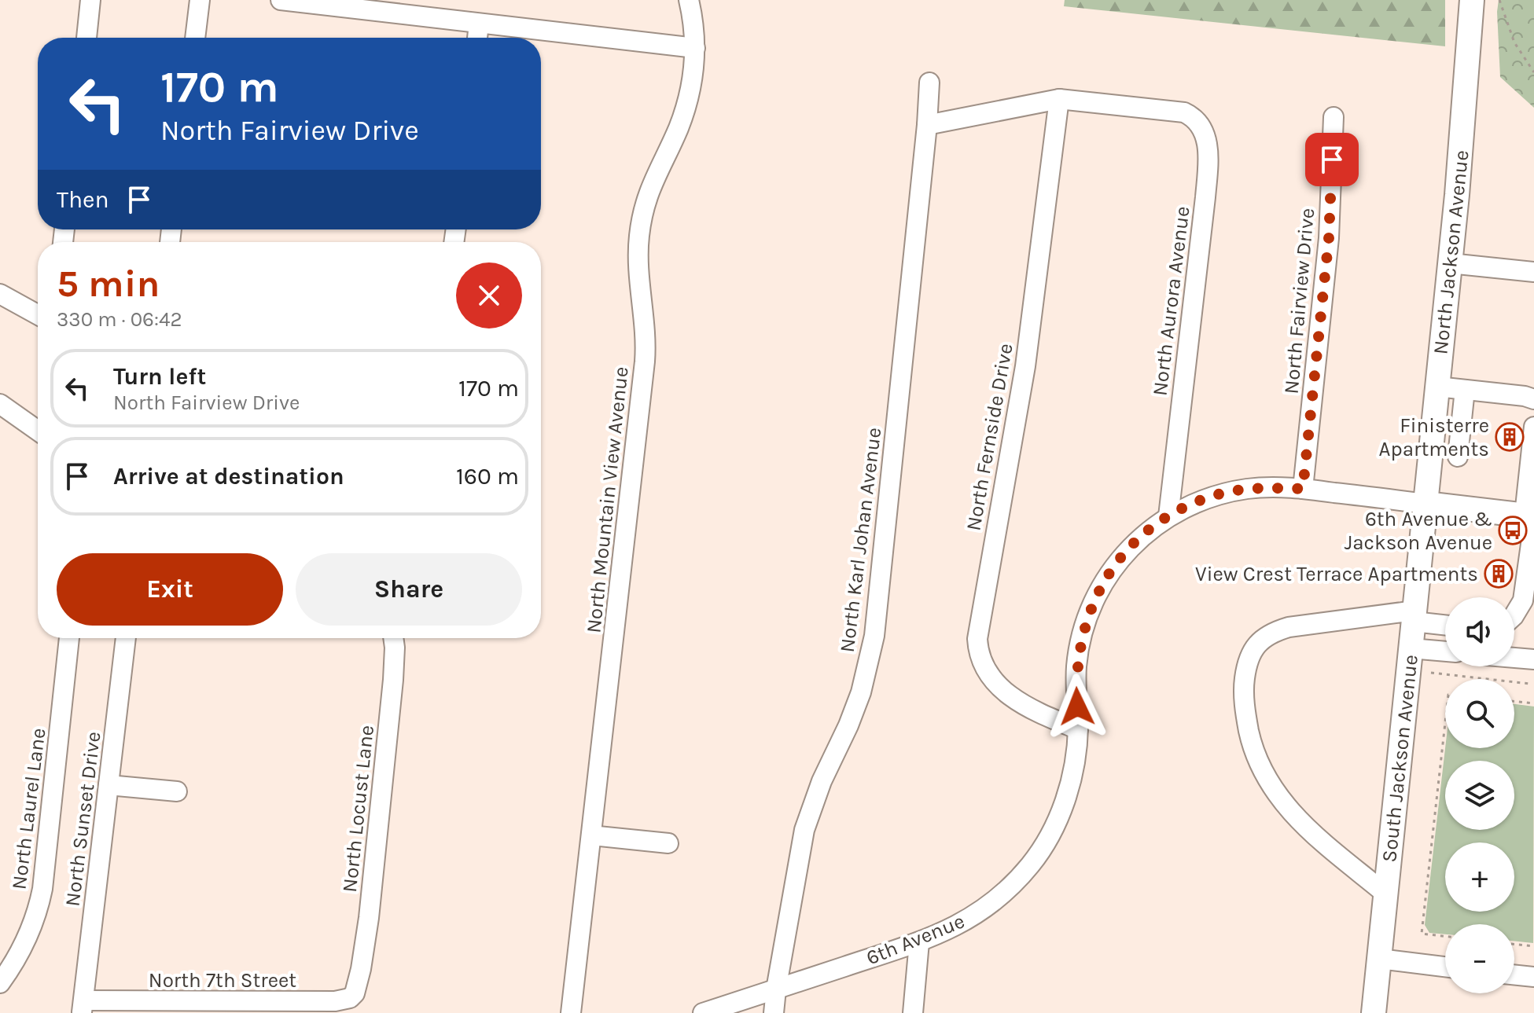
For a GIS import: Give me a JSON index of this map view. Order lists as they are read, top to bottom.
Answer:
{
  "streets": {
    "main road": ["North Jackson Avenue", "South Jackson Avenue", "6th Avenue"],
    "street": [
      "North Aurora Avenue",
      "North Fairview Drive",
      "North Fernside Drive",
      "North Mountain View Avenue",
      "North Karl Johan Avenue",
      "North Laurel Lane",
      "North Locust Lane",
      "North Sunset Drive",
      "North 7th Street"
    ]
  },
  "crossings": [
    ["North Jackson Avenue", "South Jackson Avenue"],
    ["North Jackson Avenue", "6th Avenue"],
    ["North Aurora Avenue", "North Fernside Drive"],
    ["North Aurora Avenue", "6th Avenue"],
    ["North Fairview Drive", "6th Avenue"],
    ["North Fernside Drive", "6th Avenue"],
    ["North Karl Johan Avenue", "6th Avenue"],
    ["South Jackson Avenue", "6th Avenue"],
    ["North Locust Lane", "North 7th Street"],
    ["North Sunset Drive", "North 7th Street"]
  ],
  "places": {
    "building": ["Finisterre Apartments", "View Crest Terrace Apartments"],
    "bus stop": ["6th Avenue & Jackson Avenue"]
  },
  "page": {
    "turn": ["170 m", "North Fairview Drive"],
    "then": "Then",
    "heading": ["5 min", "330 m · 06:42"],
    "list": [
      {
        "name": "Turn left",
        "note": "North Fairview Drive",
        "value": "170 m"
      },
      {
        "name": "Arrive at destination",
        "value": "160 m"
      }
    ],
    "buttons": ["Exit", "Share"],
    "map_buttons": ["+", "−"]
  }
}
